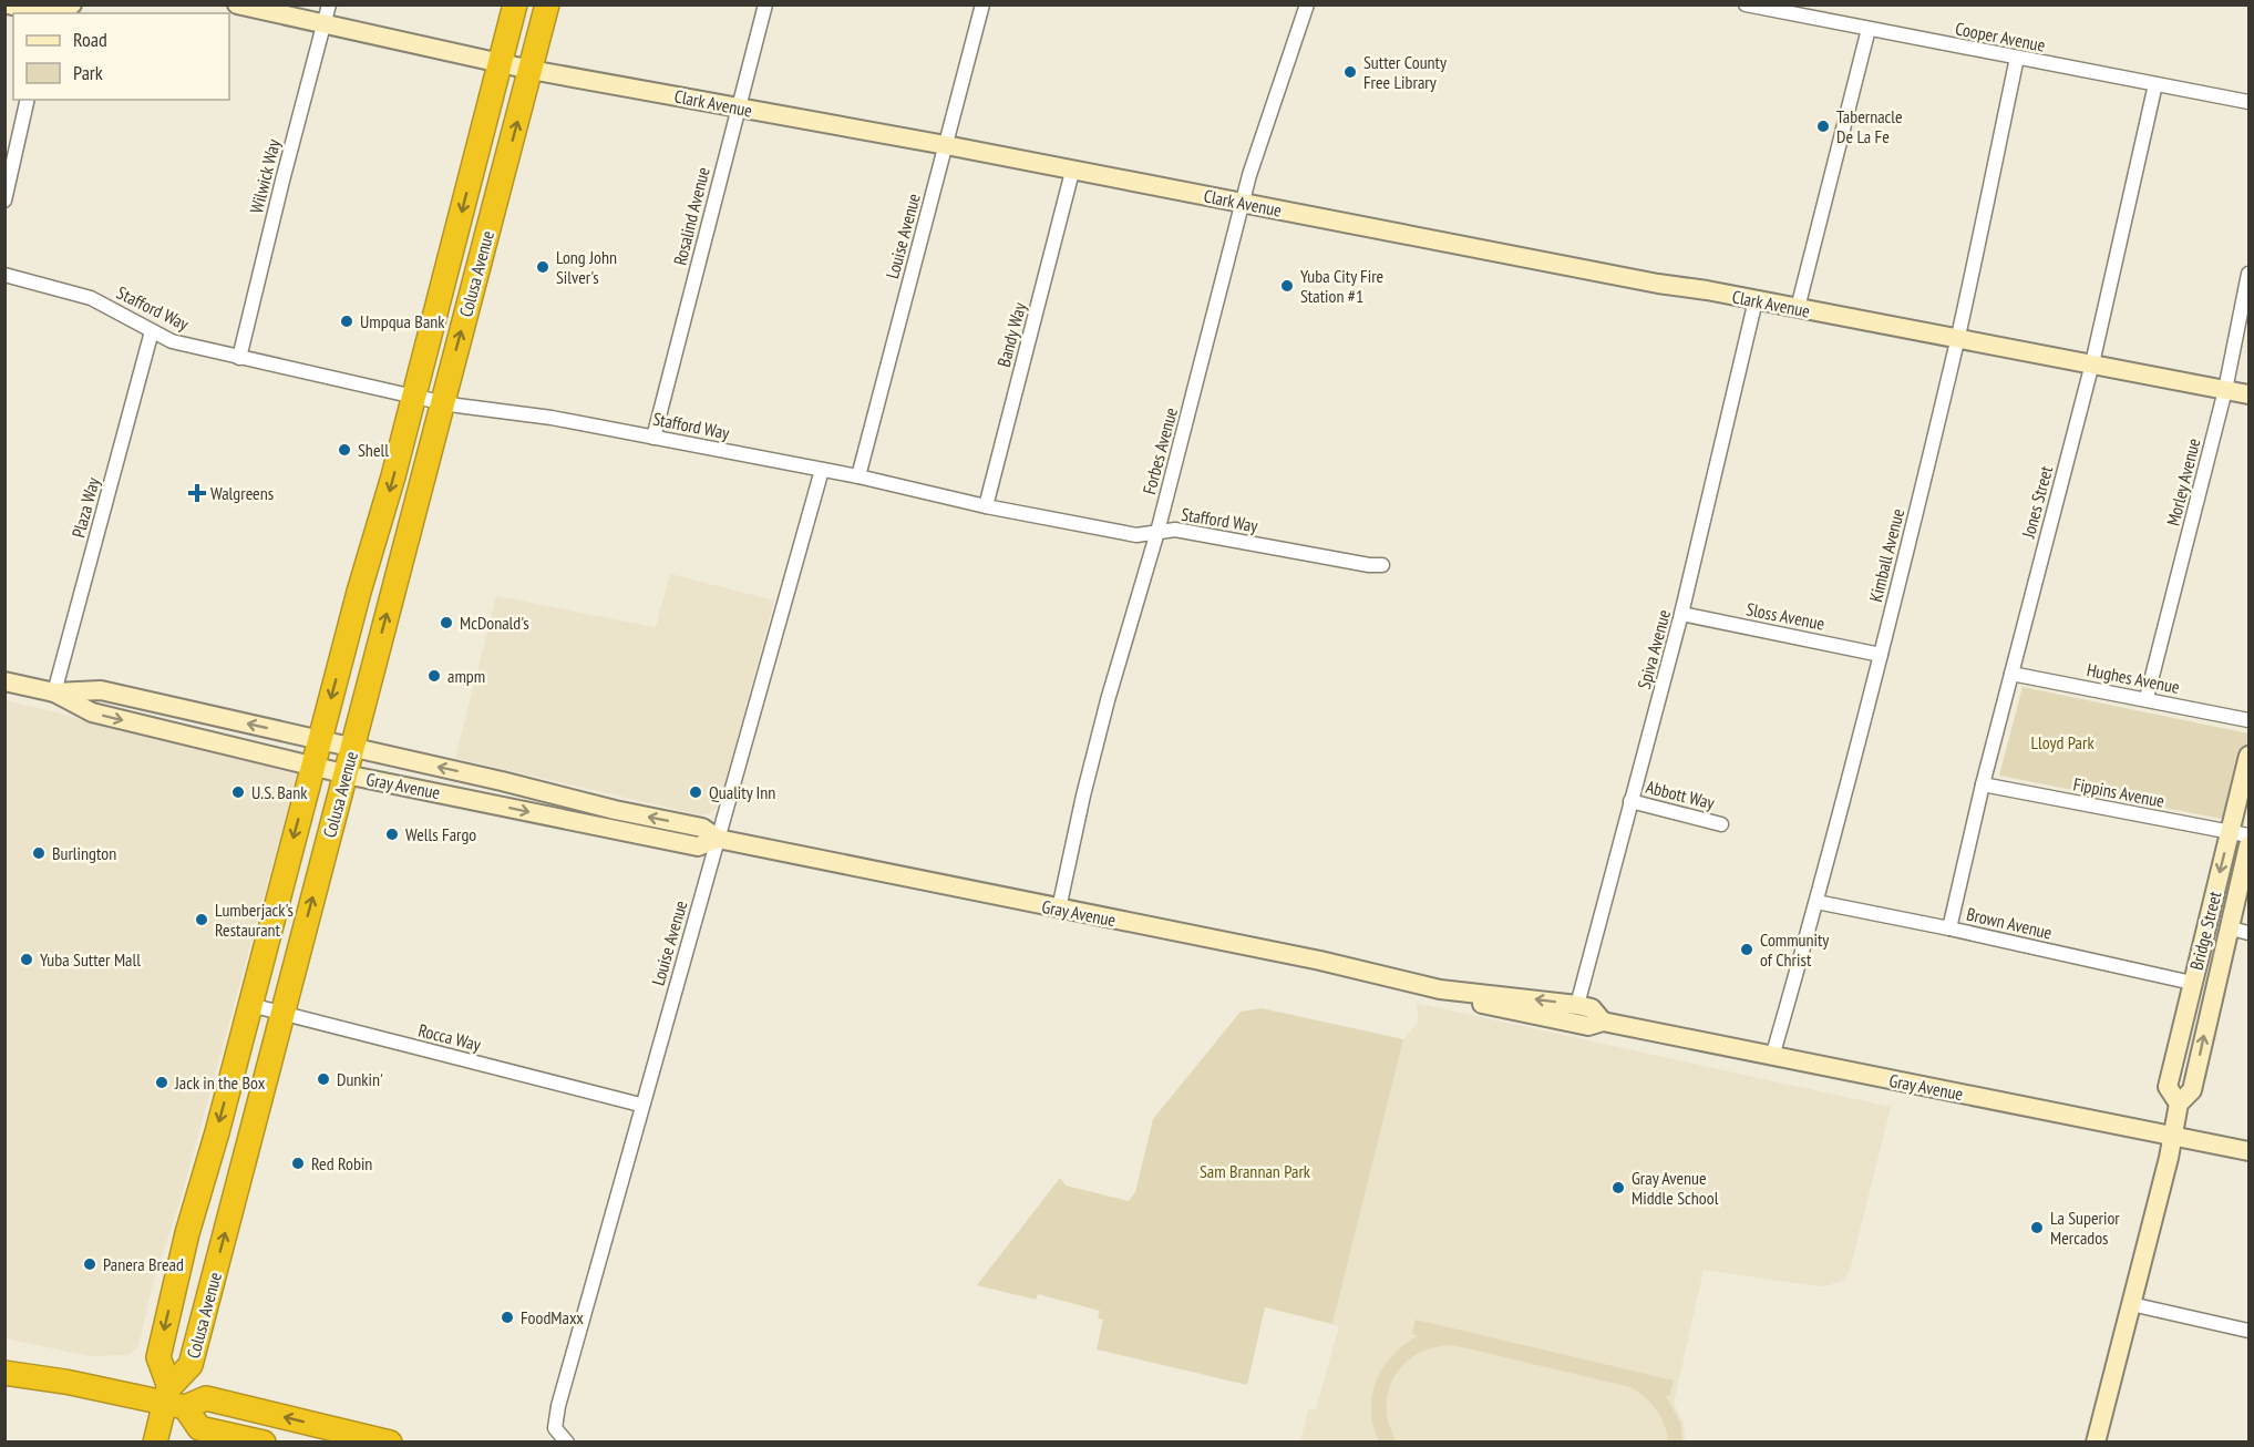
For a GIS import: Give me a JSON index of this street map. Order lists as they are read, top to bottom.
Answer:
{
  "streets": {
    "highway": ["Colusa Avenue"],
    "main road": ["Clark Avenue", "Gray Avenue", "Bridge Street"],
    "street": [
      "Cooper Avenue",
      "Wilwick Way",
      "Rosalind Avenue",
      "Louise Avenue",
      "Stafford Way",
      "Bandy Way",
      "Forbes Avenue",
      "Morley Avenue",
      "Jones Street",
      "Plaza Way",
      "Kimball Avenue",
      "Sloss Avenue",
      "Spiva Avenue",
      "Hughes Avenue",
      "Fippins Avenue",
      "Abbott Way",
      "Brown Avenue",
      "Rocca Way"
    ]
  },
  "crossings": [
    ["Cooper Avenue", "Jones Street"],
    ["Cooper Avenue", "Kimball Avenue"],
    ["Clark Avenue", "Wilwick Way"],
    ["Clark Avenue", "Rosalind Avenue"],
    ["Clark Avenue", "Louise Avenue"],
    ["Clark Avenue", "Colusa Avenue"],
    ["Clark Avenue", "Bandy Way"],
    ["Clark Avenue", "Forbes Avenue"],
    ["Clark Avenue", "Morley Avenue"],
    ["Clark Avenue", "Jones Street"],
    ["Clark Avenue", "Kimball Avenue"],
    ["Clark Avenue", "Spiva Avenue"],
    ["Wilwick Way", "Stafford Way"],
    ["Rosalind Avenue", "Stafford Way"],
    ["Louise Avenue", "Stafford Way"],
    ["Louise Avenue", "Gray Avenue"],
    ["Louise Avenue", "Rocca Way"],
    ["Colusa Avenue", "Stafford Way"],
    ["Colusa Avenue", "Gray Avenue"],
    ["Colusa Avenue", "Rocca Way"],
    ["Stafford Way", "Bandy Way"],
    ["Stafford Way", "Forbes Avenue"],
    ["Stafford Way", "Plaza Way"],
    ["Forbes Avenue", "Gray Avenue"],
    ["Morley Avenue", "Hughes Avenue"],
    ["Jones Street", "Hughes Avenue"],
    ["Jones Street", "Fippins Avenue"],
    ["Jones Street", "Brown Avenue"],
    ["Plaza Way", "Gray Avenue"],
    ["Kimball Avenue", "Sloss Avenue"],
    ["Kimball Avenue", "Gray Avenue"],
    ["Kimball Avenue", "Brown Avenue"],
    ["Sloss Avenue", "Spiva Avenue"],
    ["Spiva Avenue", "Gray Avenue"],
    ["Spiva Avenue", "Abbott Way"],
    ["Gray Avenue", "Bridge Street"],
    ["Fippins Avenue", "Bridge Street"],
    ["Brown Avenue", "Bridge Street"]
  ],
  "parks": ["Lloyd Park", "Sam Brannan Park"],
  "places": {
    "other": [
      "Sutter County Free Library",
      "Tabernacle De La Fe",
      "Long John Silver's",
      "Yuba City Fire Station #1",
      "Umpqua Bank",
      "Shell",
      "McDonald's",
      "ampm",
      "U.S. Bank",
      "Quality Inn",
      "Wells Fargo",
      "Burlington",
      "Lumberjack's Restaurant",
      "Community of Christ",
      "Yuba Sutter Mall",
      "Dunkin'",
      "Jack in the Box",
      "Red Robin",
      "Gray Avenue Middle School",
      "La Superior Mercados",
      "Panera Bread",
      "FoodMaxx"
    ],
    "health": ["Walgreens"]
  },
  "legend": ["Road", "Park"]
}
